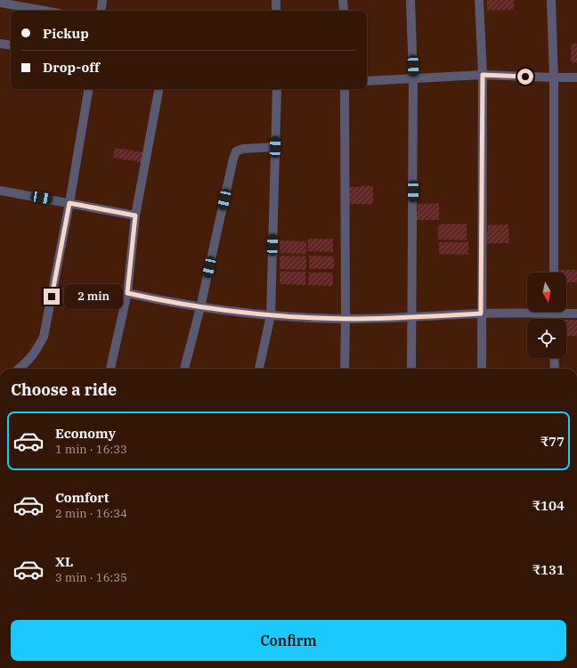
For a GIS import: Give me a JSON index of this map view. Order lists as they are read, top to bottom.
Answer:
{
  "north": "bottom",
  "page": {
    "banner": ["Pickup", "Drop-off"],
    "bubble": "2 min",
    "heading": "Choose a ride",
    "list": [
      {
        "name": "Economy",
        "note": "1 min · 16:33",
        "value": "₹77"
      },
      {
        "name": "Comfort",
        "note": "2 min · 16:34",
        "value": "₹104"
      },
      {
        "name": "XL",
        "note": "3 min · 16:35",
        "value": "₹131"
      }
    ],
    "buttons": "Confirm"
  }
}
